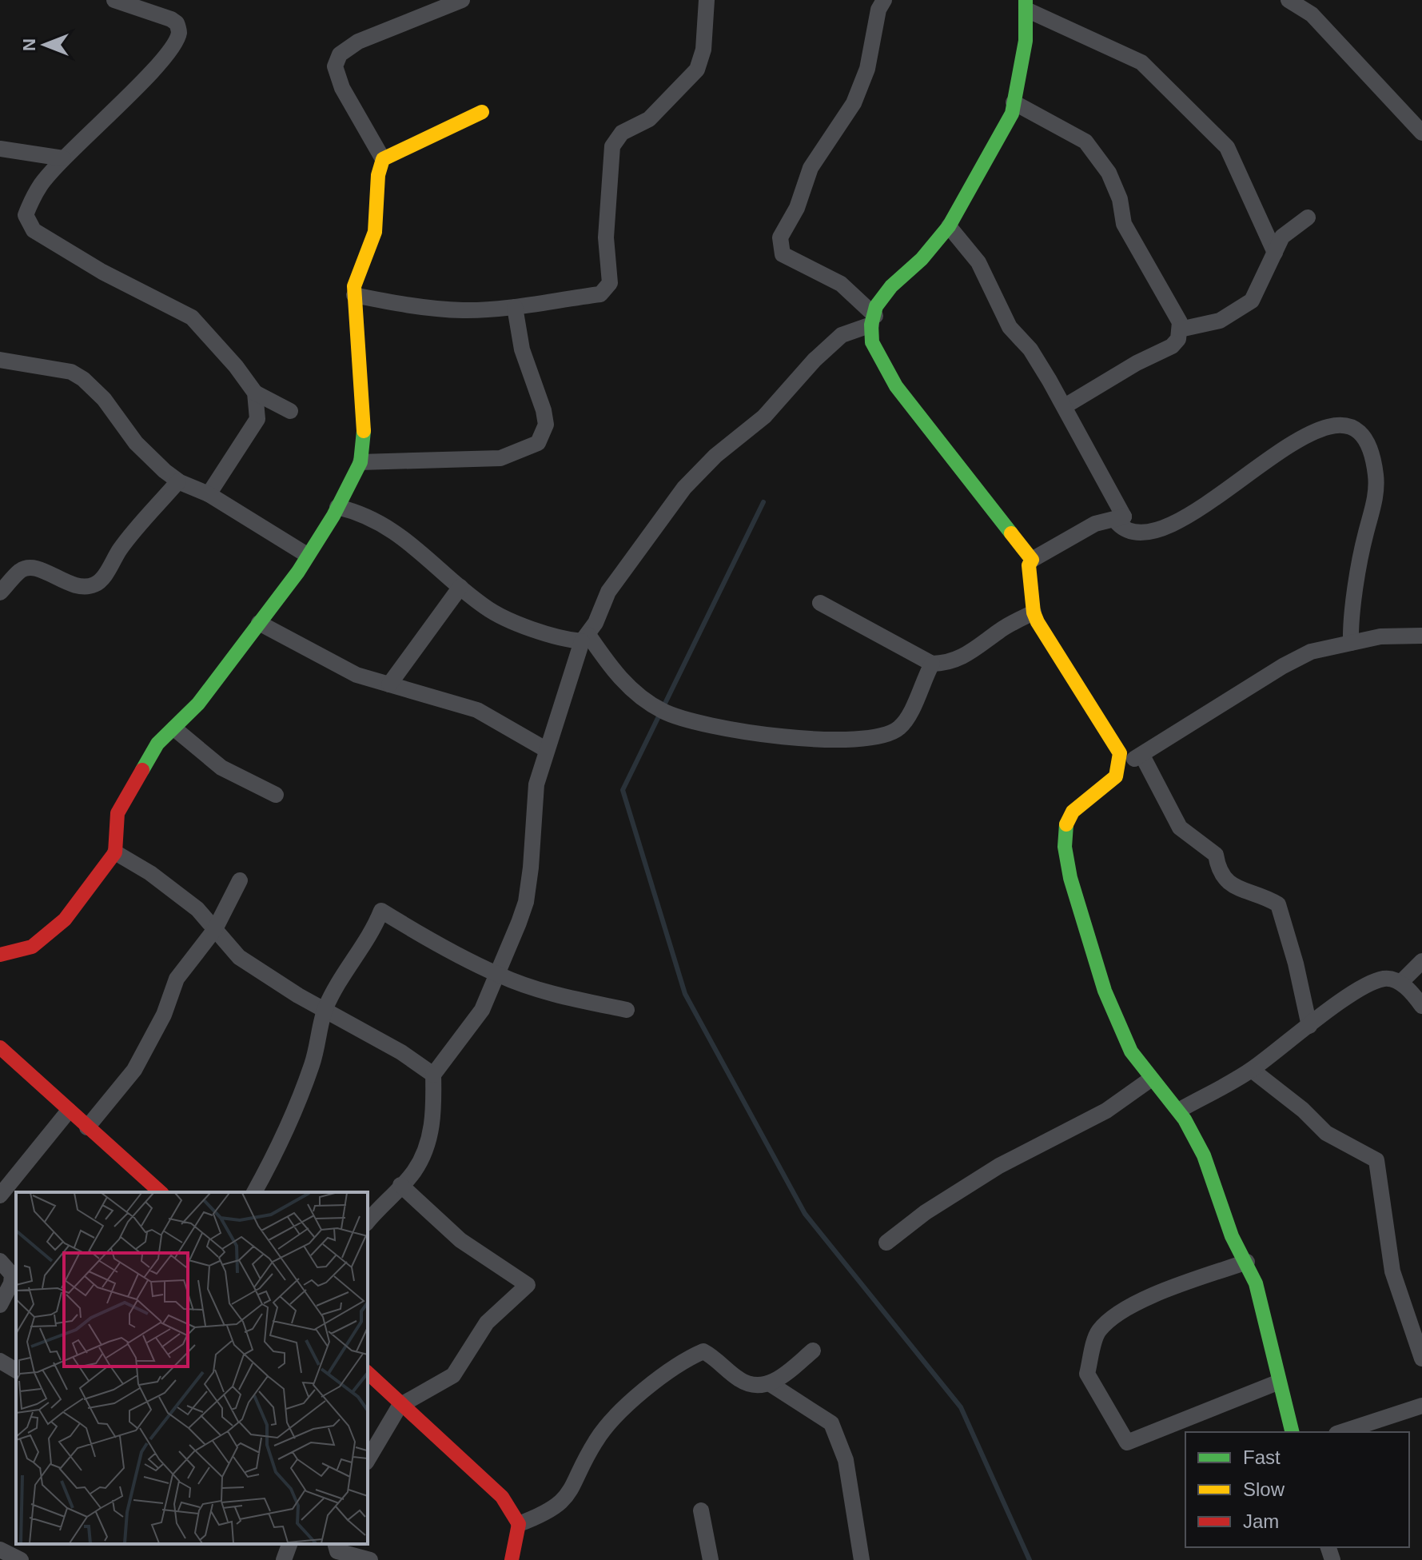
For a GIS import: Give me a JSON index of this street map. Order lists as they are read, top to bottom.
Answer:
{
  "legend": ["Fast", "Slow", "Jam"],
  "north": "left"
}
